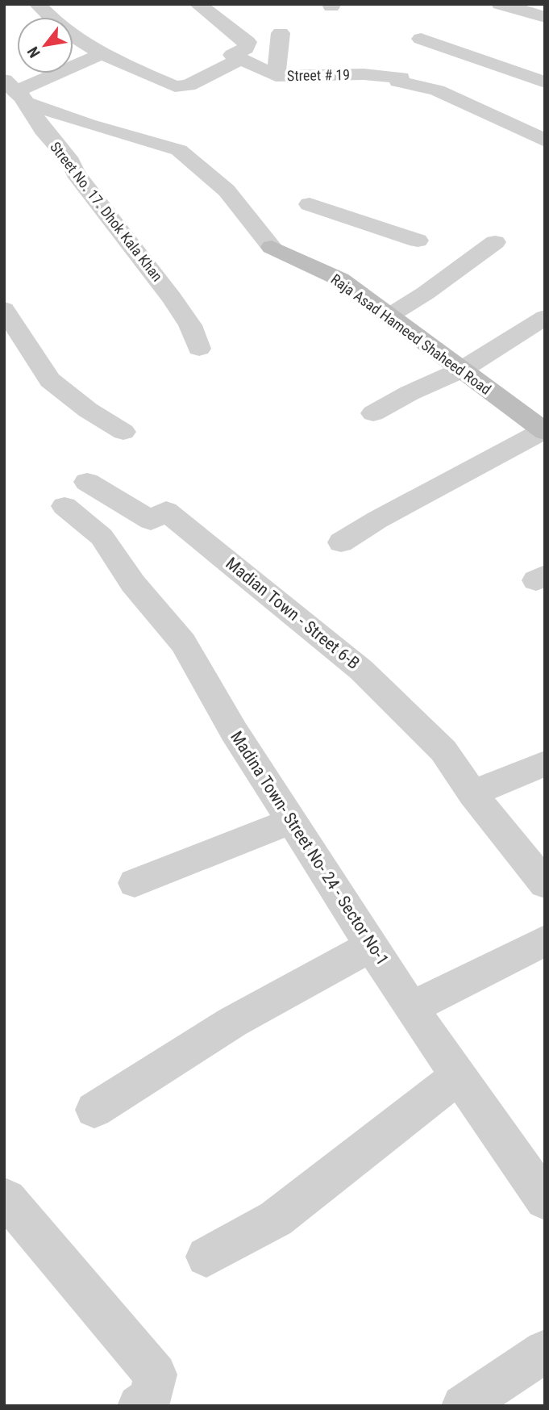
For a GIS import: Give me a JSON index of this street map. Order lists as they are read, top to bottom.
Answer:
{
  "streets": {
    "street": [
      "Street # 19",
      "Street No. 17. Dhok Kala Khan",
      "Raja Asad Hameed Shaheed Road",
      "Madian Town - Street 6-B",
      "Madina Town- Street No- 24 - Sector No-1"
    ]
  },
  "north": "bottom left"
}
